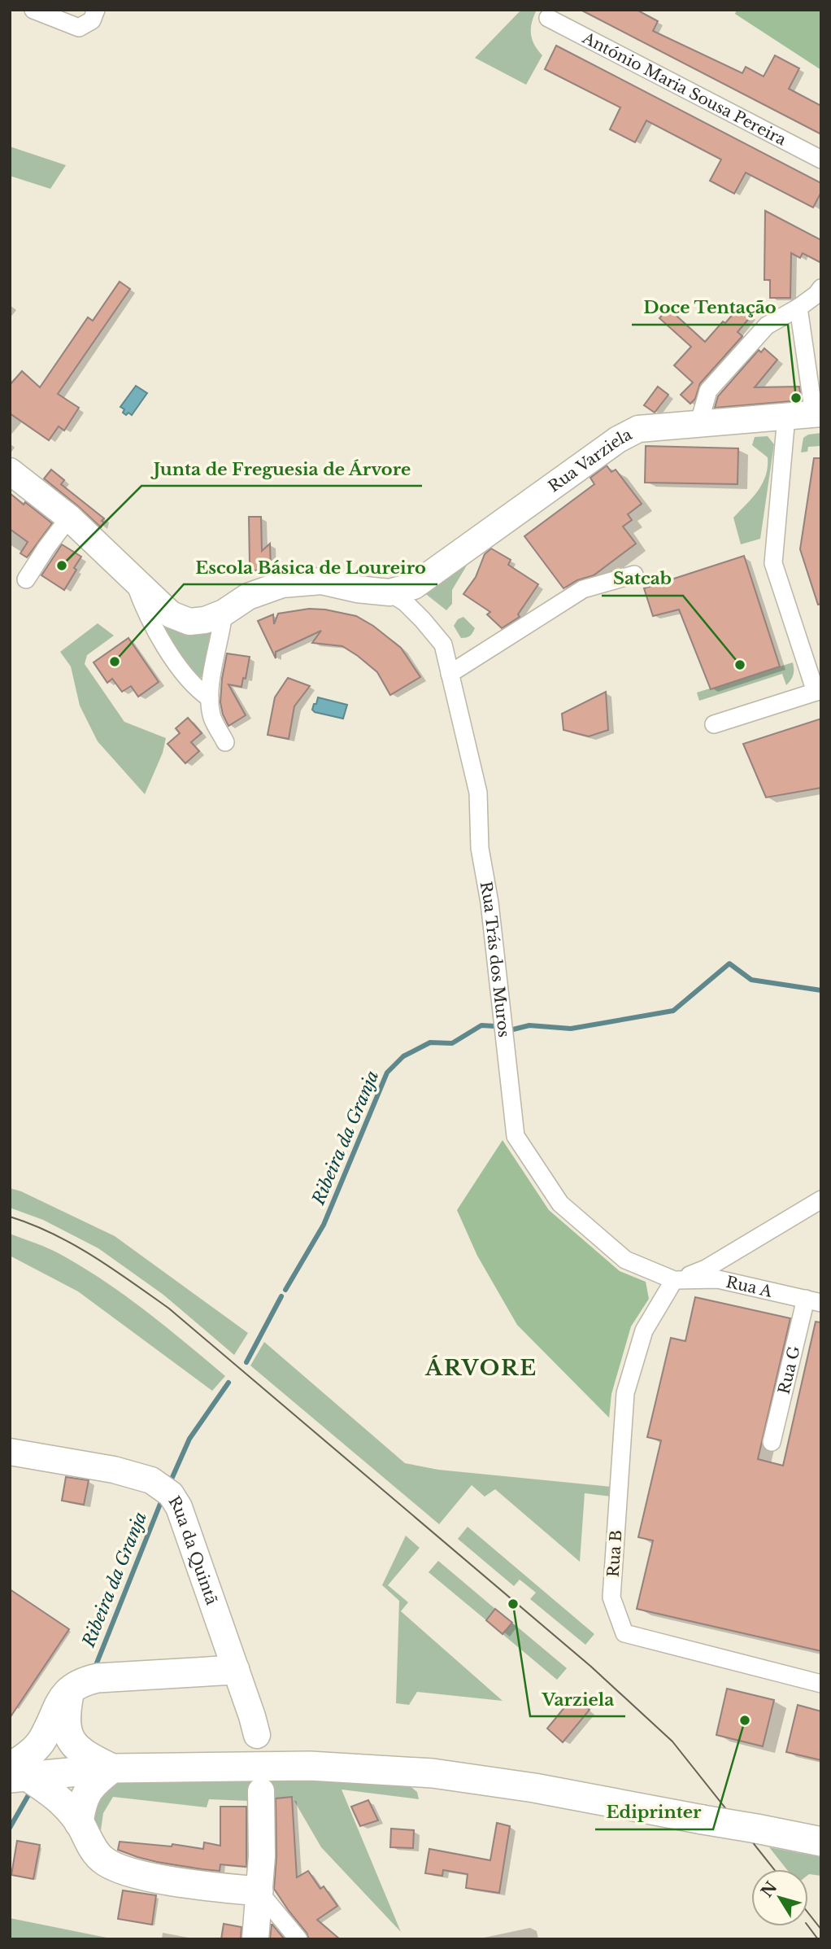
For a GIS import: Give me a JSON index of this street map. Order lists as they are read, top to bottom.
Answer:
{
  "streets": {
    "street": [
      "António Maria Sousa Pereira",
      "Rua Varziela",
      "Rua Trás dos Muros",
      "Rua A",
      "Rua G",
      "Rua da Quintã",
      "Rua B"
    ]
  },
  "crossings": [
    ["Rua Varziela", "Rua Trás dos Muros"],
    ["Rua Trás dos Muros", "Rua A"],
    ["Rua Trás dos Muros", "Rua B"],
    ["Rua A", "Rua G"],
    ["Rua A", "Rua B"]
  ],
  "districts": ["ÁRVORE"],
  "water": ["Ribeira da Granja"],
  "places": [
    "Doce Tentação",
    "Junta de Freguesia de Árvore",
    "Escola Básica de Loureiro",
    "Satcab",
    "Varziela",
    "Ediprinter"
  ],
  "north": "top left"
}
